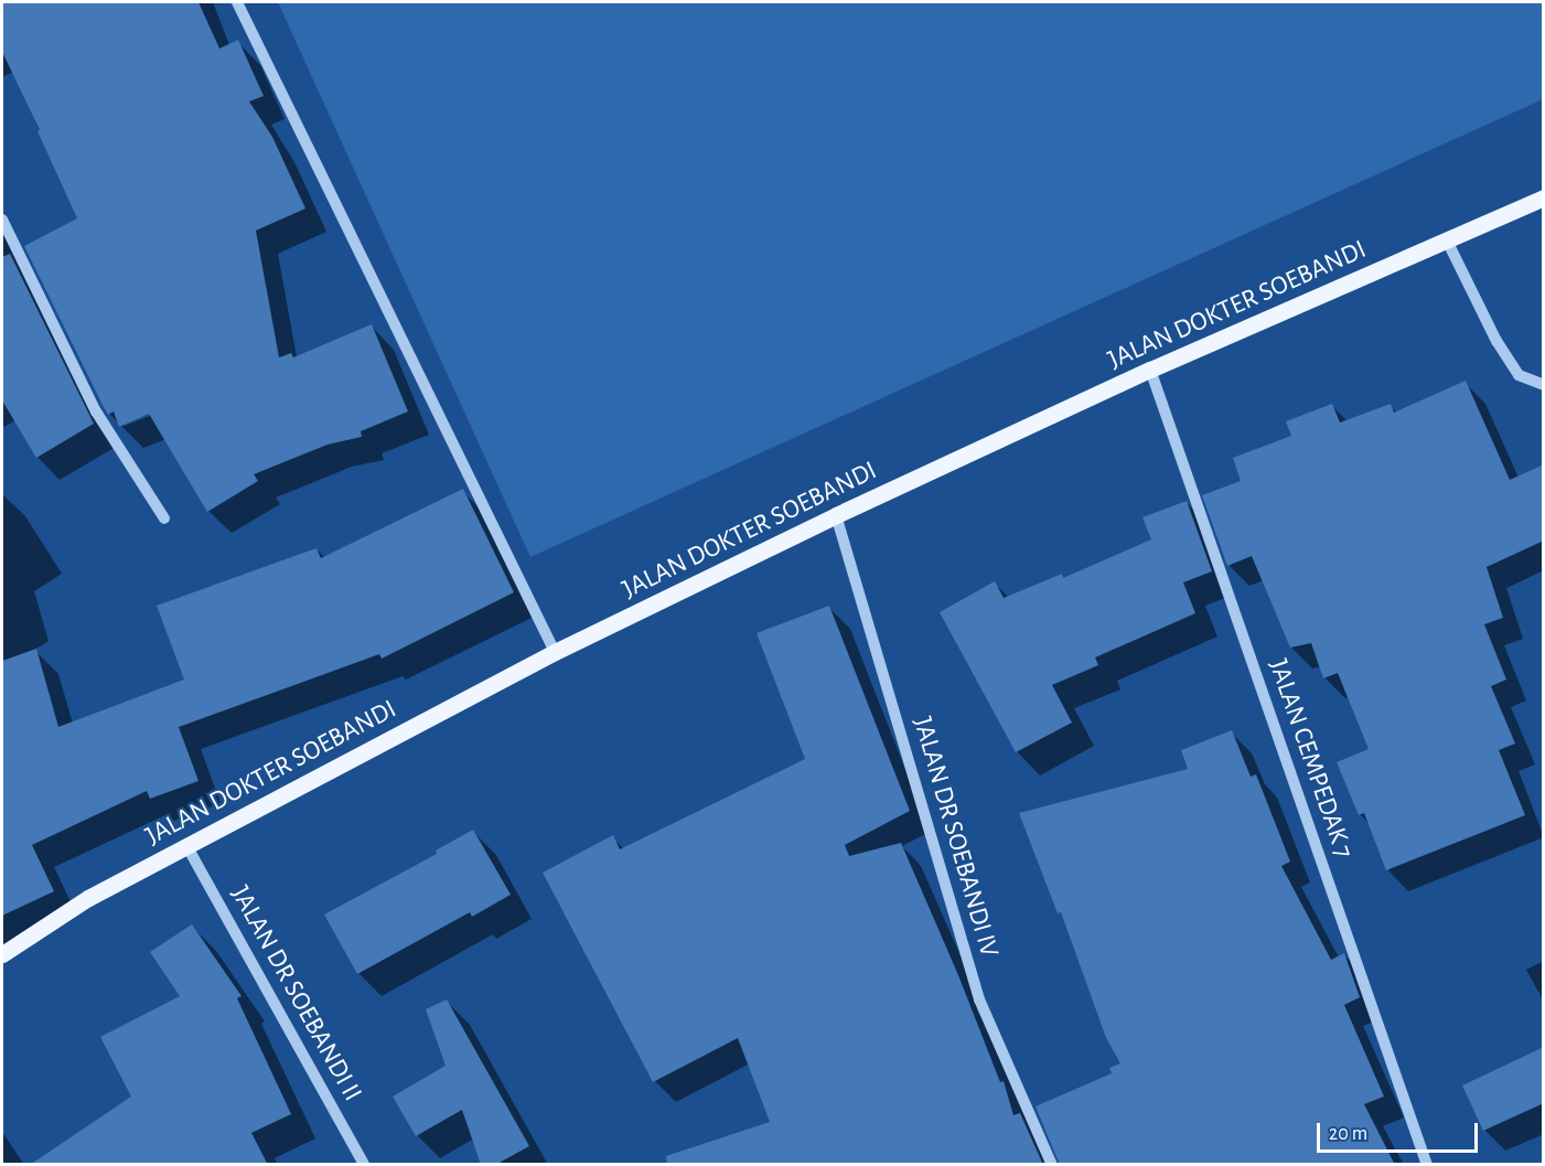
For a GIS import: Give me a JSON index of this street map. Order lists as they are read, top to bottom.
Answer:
{
  "streets": {
    "main road": ["JALAN DOKTER SOEBANDI"],
    "street": ["JALAN CEMPEDAK 7", "JALAN DR SOEBANDI IV", "JALAN DR SOEBANDI II"]
  },
  "crossings": [
    ["JALAN DOKTER SOEBANDI", "JALAN CEMPEDAK 7"],
    ["JALAN DOKTER SOEBANDI", "JALAN DR SOEBANDI IV"],
    ["JALAN DOKTER SOEBANDI", "JALAN DR SOEBANDI II"]
  ],
  "scale_bar": "20 m"
}
